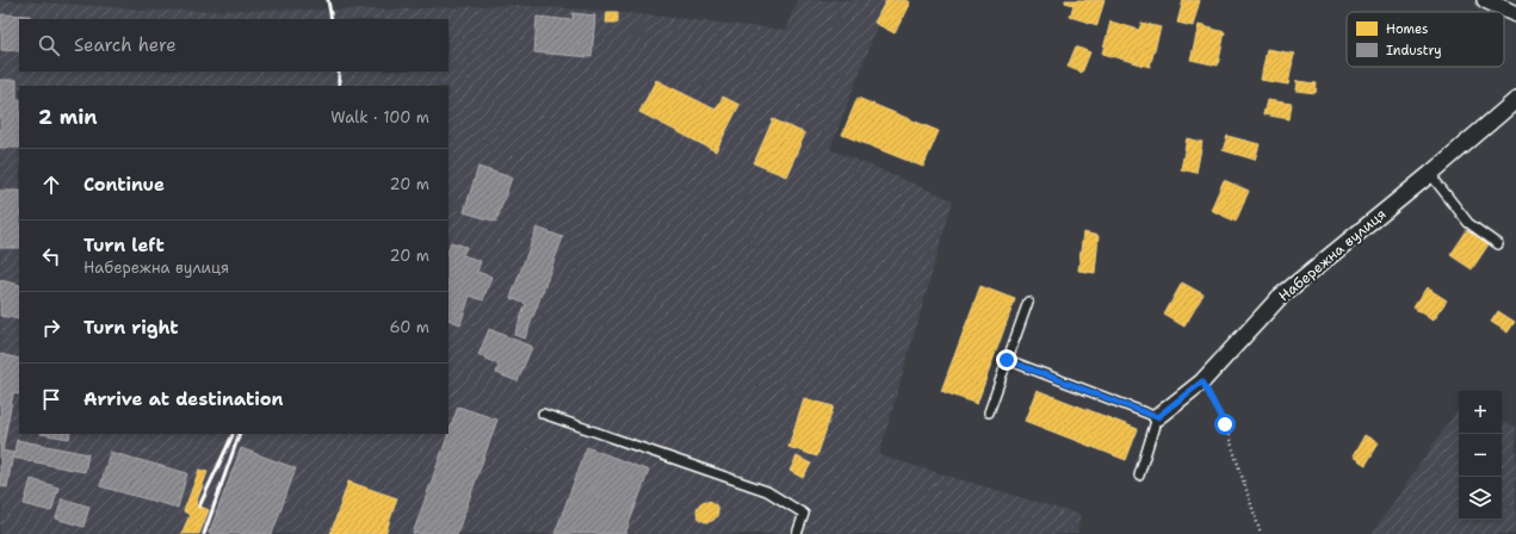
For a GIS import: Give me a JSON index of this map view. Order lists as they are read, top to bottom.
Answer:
{
  "streets": {
    "street": ["Набережна вулиця"]
  },
  "legend": ["Homes", "Industry"],
  "page": {
    "search": "Search here",
    "heading": ["2 min", "Walk · 100 m"],
    "list": [
      ["Continue", "20 m"],
      ["Turn left", "Набережна вулиця", "20 m"],
      ["Turn right", "60 m"],
      "Arrive at destination"
    ],
    "map_buttons": ["+", "−"]
  }
}
